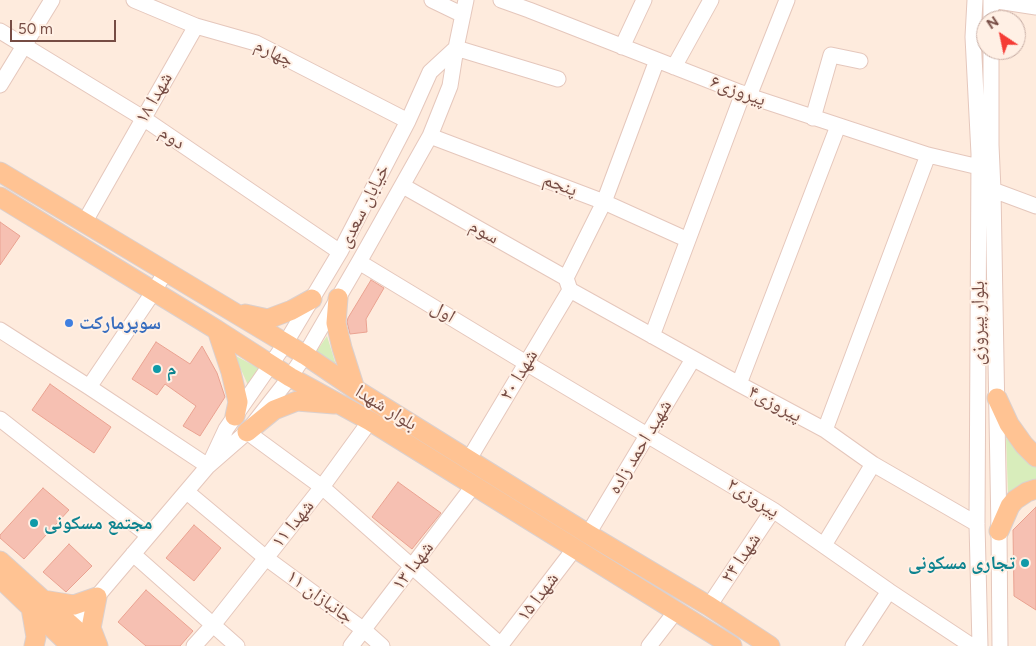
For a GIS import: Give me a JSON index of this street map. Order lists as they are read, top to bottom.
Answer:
{
  "streets": {
    "main road": ["بلوار شهدا"],
    "street": [
      "چهارم",
      "پیروزی۶",
      "شهدا ۱۸",
      "دوم",
      "پنجم",
      "خیابان سعدی",
      "سوم",
      "اول",
      "بلوار پیروزی",
      "شهدا ۲۰",
      "پیروزی۴",
      "شهید احمد زاده",
      "پیروزی۲",
      "شهدا ۱۱",
      "شهدا ۲۴",
      "شهدا ۱۳",
      "جانبازان ۱۱",
      "شهدا ۱۵"
    ]
  },
  "crossings": [
    ["چهارم", "شهدا ۱۸"],
    ["چهارم", "خیابان سعدی"],
    ["پیروزی۶", "بلوار پیروزی"],
    ["پیروزی۶", "شهدا ۲۰"],
    ["شهدا ۱۸", "دوم"],
    ["شهدا ۱۸", "بلوار شهدا"],
    ["دوم", "خیابان سعدی"],
    ["پنجم", "خیابان سعدی"],
    ["پنجم", "شهدا ۲۰"],
    ["خیابان سعدی", "سوم"],
    ["خیابان سعدی", "اول"],
    ["خیابان سعدی", "بلوار شهدا"],
    ["سوم", "شهدا ۲۰"],
    ["سوم", "پیروزی۴"],
    ["اول", "شهدا ۲۰"],
    ["اول", "پیروزی۲"],
    ["بلوار پیروزی", "پیروزی۴"],
    ["شهدا ۲۰", "پیروزی۴"],
    ["شهدا ۲۰", "بلوار شهدا"],
    ["شهدا ۲۰", "پیروزی۲"],
    ["پیروزی۴", "شهید احمد زاده"],
    ["بلوار شهدا", "شهید احمد زاده"],
    ["بلوار شهدا", "شهدا ۱۱"],
    ["بلوار شهدا", "شهدا ۲۴"],
    ["بلوار شهدا", "شهدا ۱۳"],
    ["بلوار شهدا", "شهدا ۱۵"],
    ["شهید احمد زاده", "پیروزی۲"],
    ["پیروزی۲", "شهدا ۲۴"],
    ["شهدا ۱۱", "جانبازان ۱۱"],
    ["شهدا ۱۳", "جانبازان ۱۱"]
  ],
  "places": [
    "سوپرمارکت",
    "م",
    "مجتمع مسکونی",
    "تجاری مسکونی"
  ],
  "scale_bar": "50 m",
  "north": "top left"
}
